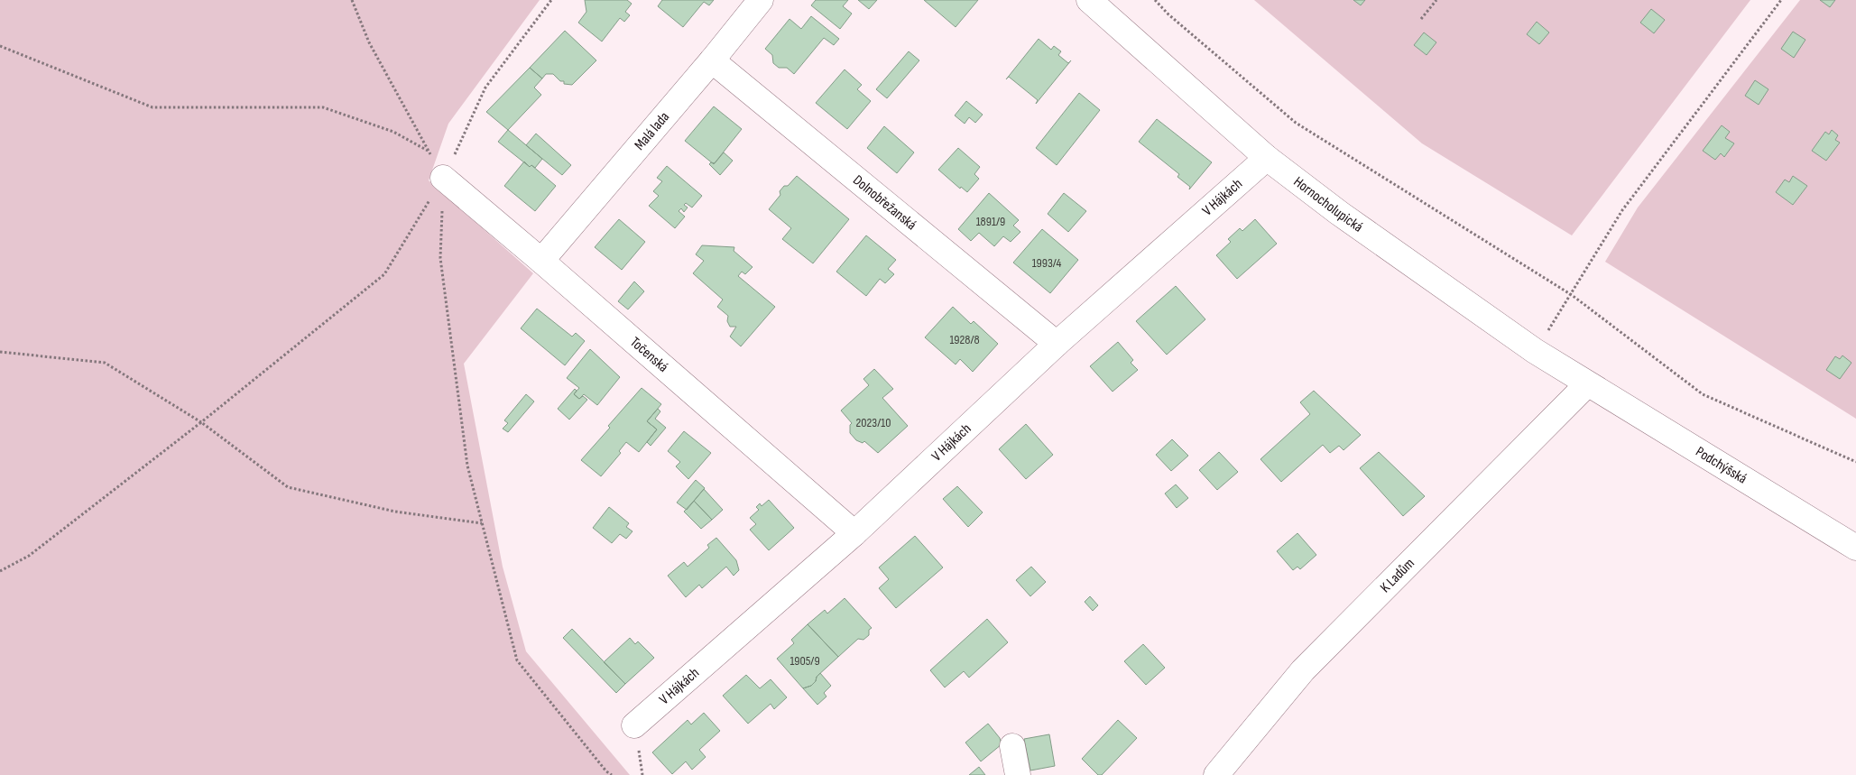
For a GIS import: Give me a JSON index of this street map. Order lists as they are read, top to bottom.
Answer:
{
  "streets": {
    "street": [
      "Malá lada",
      "V Hájkách",
      "Dolnobřežanská",
      "Hornocholupická",
      "Točenská",
      "Podchýšská",
      "K Ladům"
    ]
  },
  "crossings": [
    ["Malá lada", "Dolnobřežanská"],
    ["Malá lada", "Točenská"],
    ["V Hájkách", "Dolnobřežanská"],
    ["V Hájkách", "Hornocholupická"],
    ["V Hájkách", "Točenská"],
    ["Hornocholupická", "Podchýšská"],
    ["Hornocholupická", "K Ladům"],
    ["Podchýšská", "K Ladům"]
  ],
  "house_numbers": [
    "1891/9",
    "1993/4",
    "1928/8",
    "2023/10",
    "1905/9"
  ]
}
